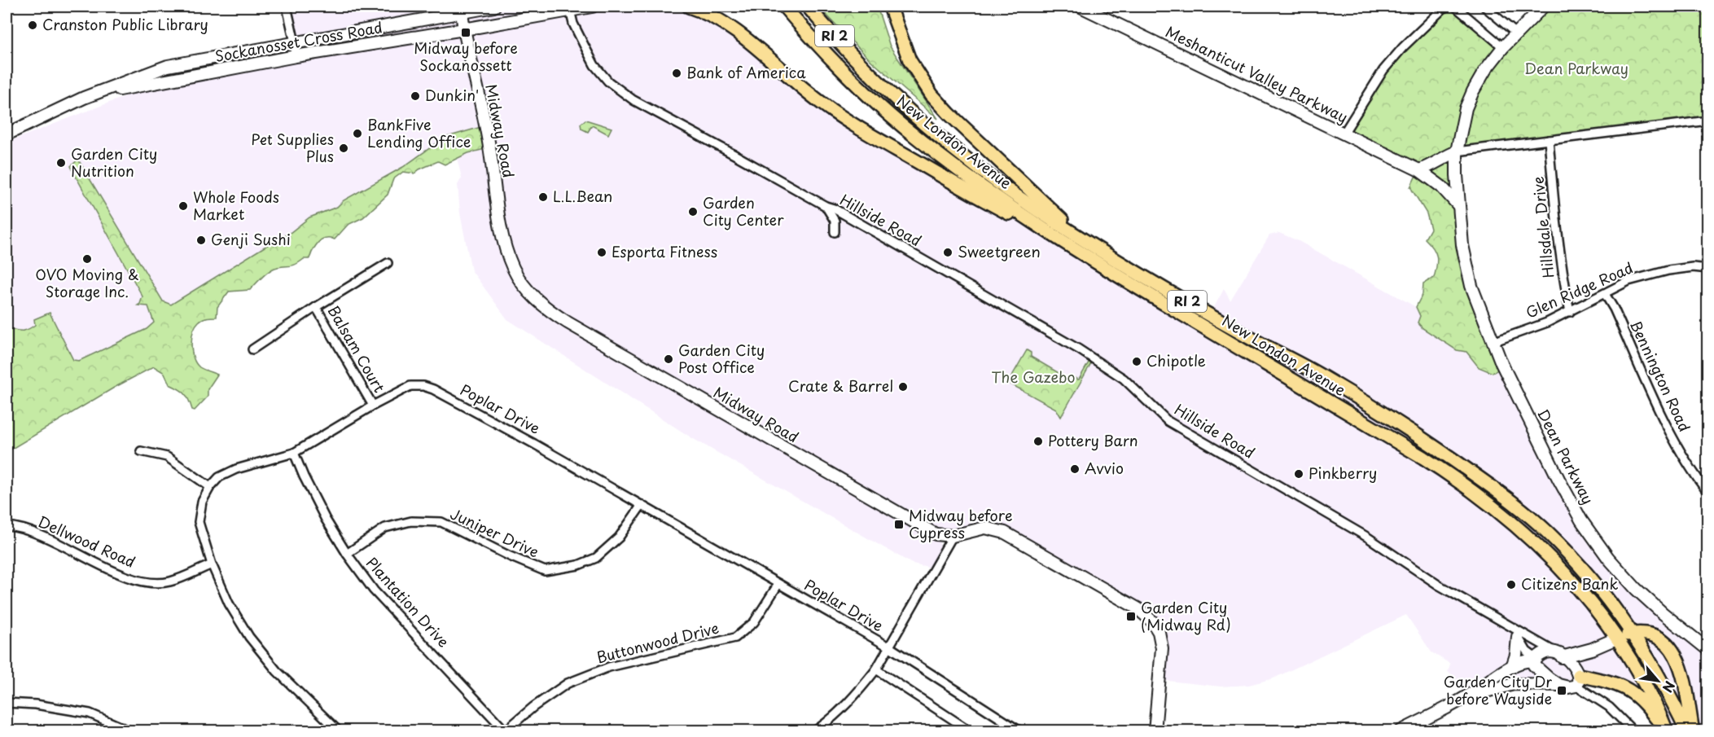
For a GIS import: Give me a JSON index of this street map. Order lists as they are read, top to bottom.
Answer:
{
  "streets": {
    "main road": ["RI 2", "New London Avenue"],
    "street": [
      "Sockanosset Cross Road",
      "Meshanticut Valley Parkway",
      "Midway Road",
      "Hillside Road",
      "Hillsdale Drive",
      "Glen Ridge Road",
      "Balsam Court",
      "Bennington Road",
      "Poplar Drive",
      "Dean Parkway",
      "Juniper Drive",
      "Dellwood Road",
      "Plantation Drive",
      "Buttonwood Drive"
    ]
  },
  "crossings": [
    ["RI 2", "New London Avenue"],
    ["Sockanosset Cross Road", "Midway Road"],
    ["Sockanosset Cross Road", "Hillside Road"],
    ["Hillsdale Drive", "Glen Ridge Road"],
    ["Glen Ridge Road", "Bennington Road"],
    ["Glen Ridge Road", "Dean Parkway"],
    ["Balsam Court", "Poplar Drive"],
    ["Poplar Drive", "Juniper Drive"],
    ["Poplar Drive", "Dellwood Road"],
    ["Poplar Drive", "Plantation Drive"],
    ["Poplar Drive", "Buttonwood Drive"],
    ["Juniper Drive", "Plantation Drive"],
    ["Plantation Drive", "Buttonwood Drive"]
  ],
  "parks": ["Dean Parkway", "The Gazebo"],
  "places": {
    "other": [
      "Cranston Public Library",
      "Bank of America",
      "Dunkin'",
      "BankFive Lending Office",
      "Pet Supplies Plus",
      "Garden City Nutrition",
      "L.L.Bean",
      "Whole Foods Market",
      "Garden City Center",
      "Genji Sushi",
      "Esporta Fitness",
      "Sweetgreen",
      "OVO Moving & Storage Inc.",
      "Garden City Post Office",
      "Chipotle",
      "Crate & Barrel",
      "Pottery Barn",
      "Avvio",
      "Pinkberry",
      "Citizens Bank"
    ],
    "transit": [
      "Midway before Sockanossett",
      "Midway before Cypress",
      "Garden City (Midway Rd)",
      "Garden City Dr before Wayside"
    ]
  },
  "north": "bottom right"
}
